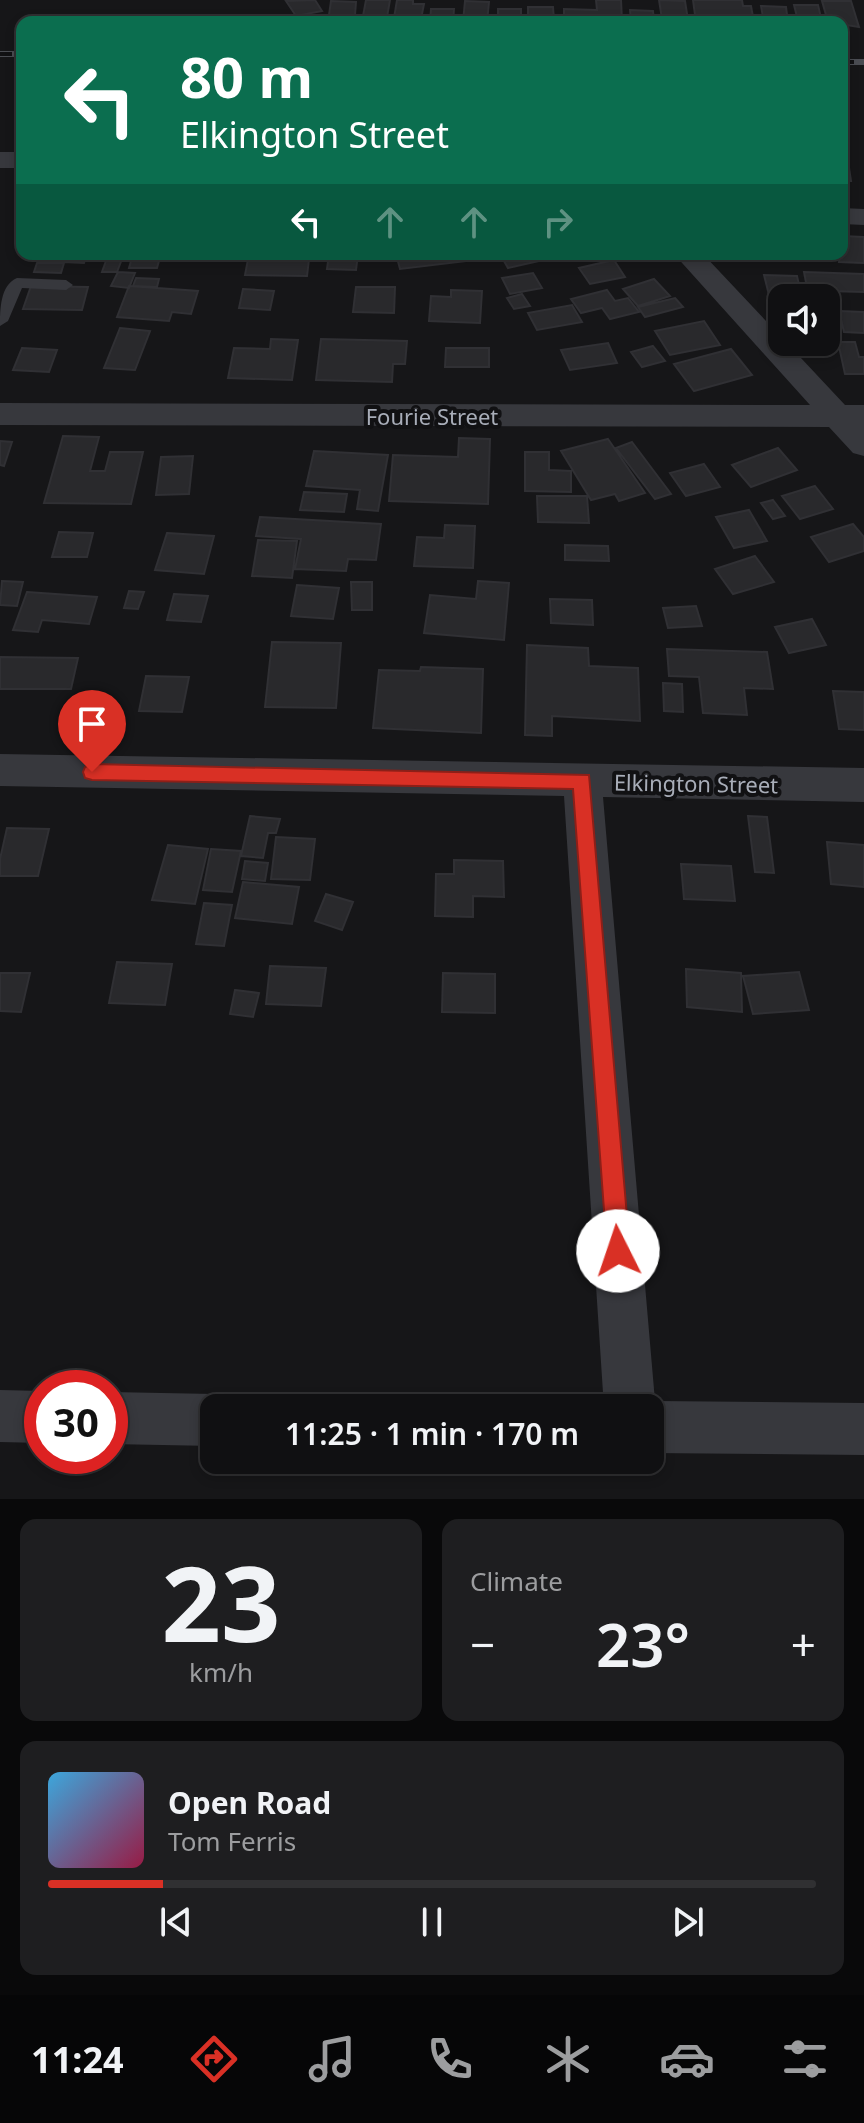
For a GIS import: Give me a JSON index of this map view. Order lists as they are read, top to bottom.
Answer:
{
  "streets": {
    "street": ["Fourie Street", "Elkington Street"]
  },
  "page": {
    "turn": ["80 m", "Elkington Street"],
    "limit": "30",
    "trip": "11:25 · 1 min · 170 m",
    "tile": [
      ["23", "km/h"],
      "Climate"
    ],
    "heat": ["−", "23°", "+"],
    "song": ["Open Road", "Tom Ferris"],
    "tabs": "11:24"
  }
}
